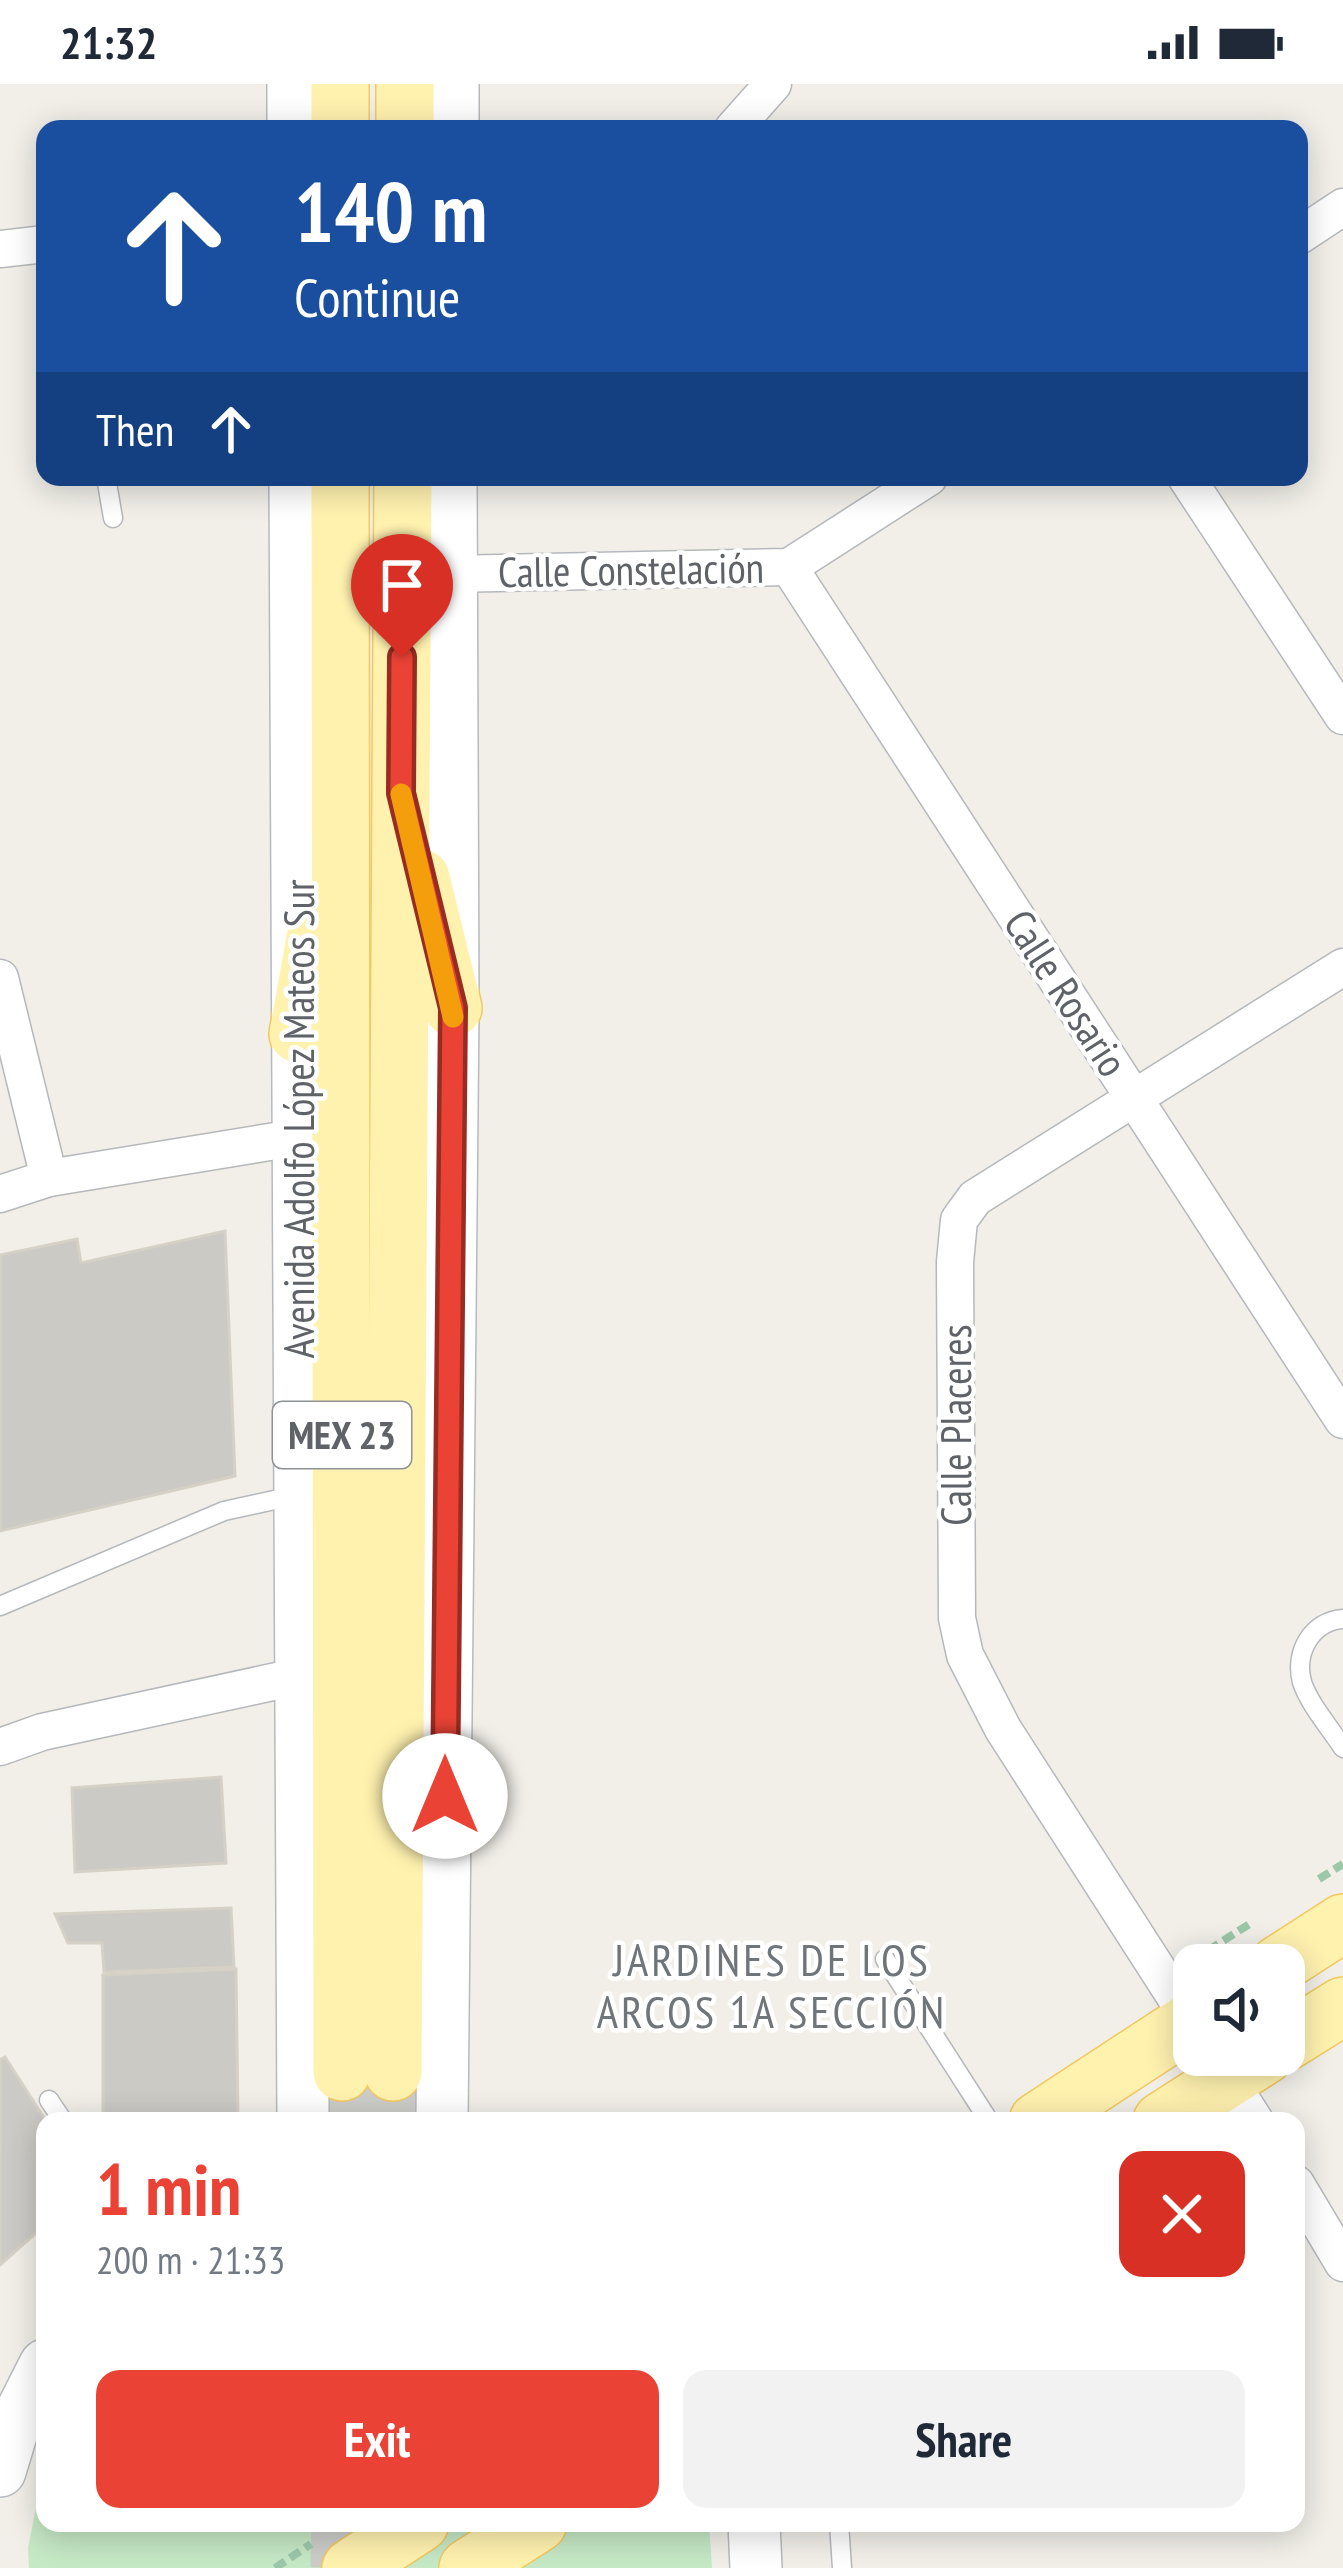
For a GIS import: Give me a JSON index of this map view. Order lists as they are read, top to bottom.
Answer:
{
  "streets": {
    "main road": ["Avenida Adolfo López Mateos Sur", "MEX 23"],
    "street": ["Calle Constelación", "Calle Rosario", "Calle Placeres"]
  },
  "crossings": [
    ["Calle Constelación", "Calle Rosario"],
    ["Calle Rosario", "Calle Placeres"]
  ],
  "districts": ["JARDINES DE LOS ARCOS 1A SECCIÓN"],
  "page": {
    "status": "21:32",
    "turn": ["140 m", "Continue"],
    "then": "Then",
    "heading": ["1 min", "200 m · 21:33"],
    "buttons": ["Exit", "Share"]
  }
}
